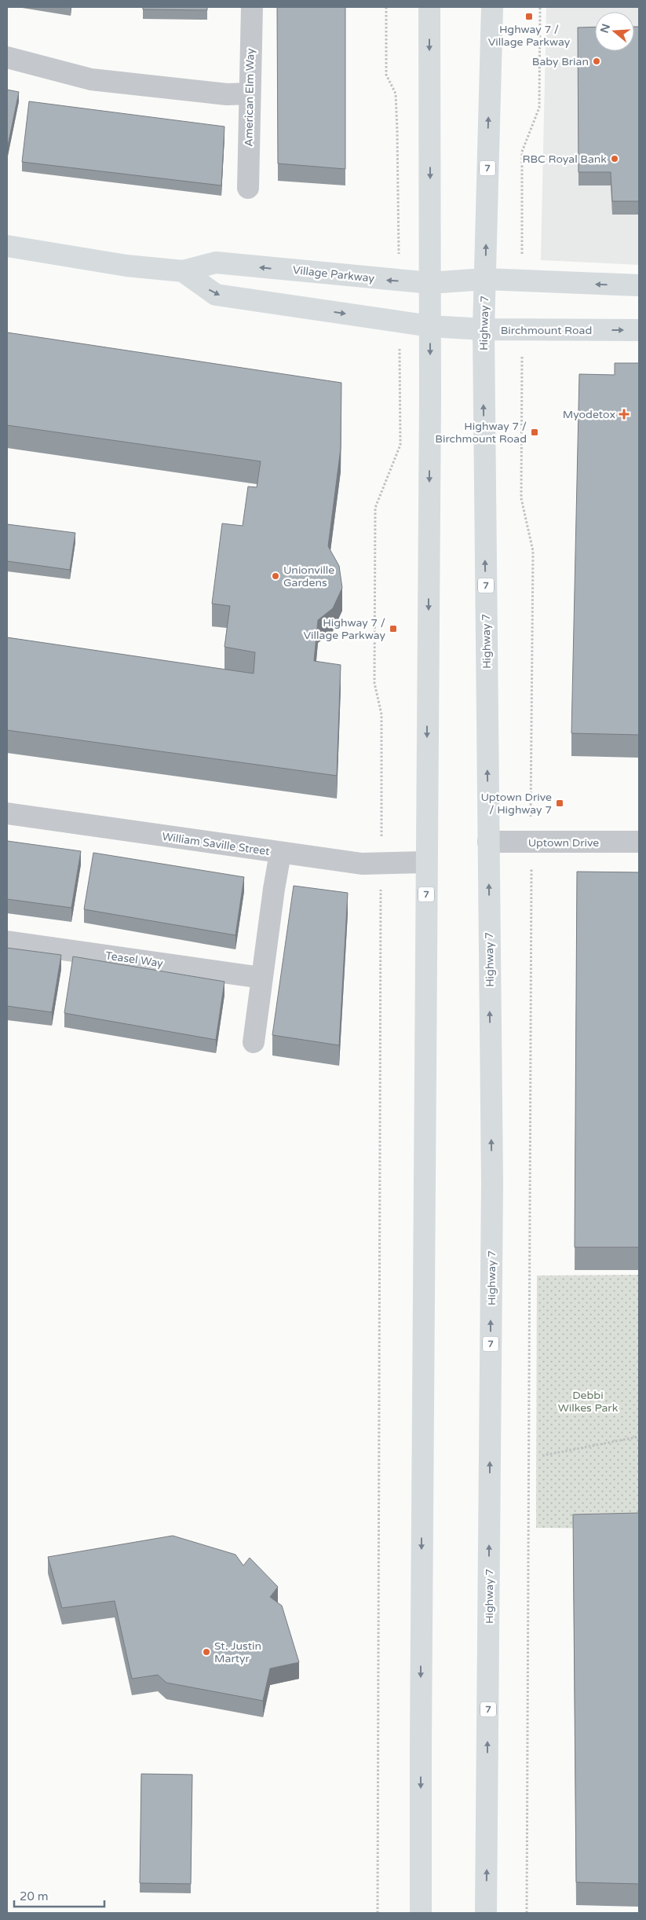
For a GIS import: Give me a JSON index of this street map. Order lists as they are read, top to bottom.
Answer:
{
  "streets": {
    "main road": [
      "7",
      "Village Parkway",
      "Highway 7",
      "Birchmount Road"
    ],
    "street": [
      "American Elm Way",
      "Uptown Drive",
      "William Saville Street",
      "Teasel Way"
    ]
  },
  "crossings": [
    ["7", "Village Parkway"],
    ["7", "Birchmount Road"],
    ["7", "William Saville Street"],
    ["Village Parkway", "Highway 7"],
    ["Highway 7", "Birchmount Road"],
    ["Highway 7", "Uptown Drive"]
  ],
  "parks": ["Debbi Wilkes Park"],
  "places": {
    "transit": [
      "Hghway 7 / Village Parkway",
      "Highway 7 / Birchmount Road",
      "Highway 7 / Village Parkway",
      "Uptown Drive / Highway 7"
    ],
    "other": [
      "Baby Brian",
      "RBC Royal Bank",
      "Unionville Gardens",
      "St. Justin Martyr"
    ],
    "health": ["Myodetox"]
  },
  "scale_bar": "20 m",
  "north": "left"
}
